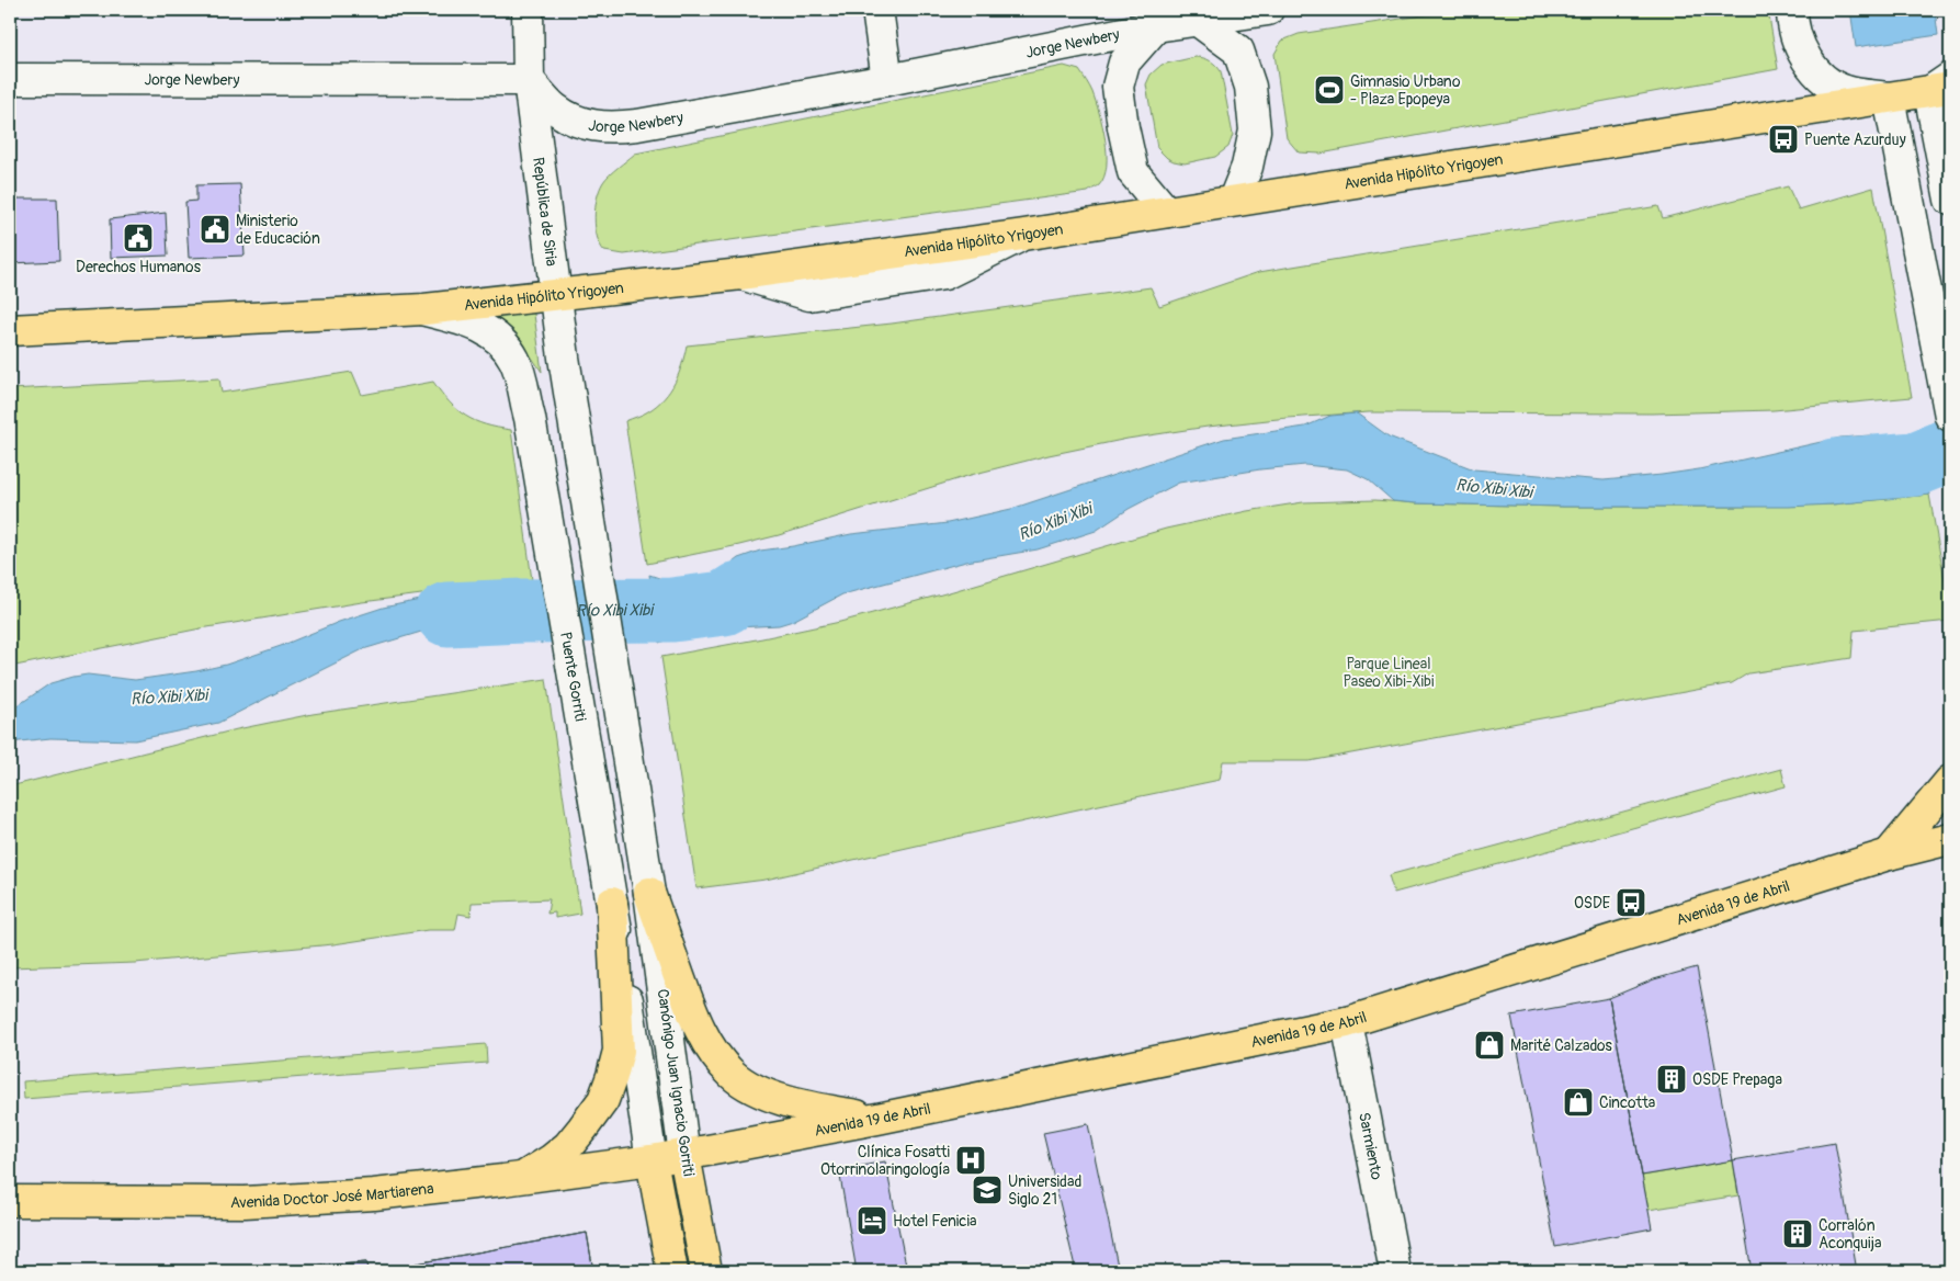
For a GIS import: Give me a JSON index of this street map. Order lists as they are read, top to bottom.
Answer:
{
  "streets": {
    "main road": [
      "Avenida Hipólito Yrigoyen",
      "Avenida 19 de Abril",
      "Canónigo Juan Ignacio Gorriti",
      "Avenida Doctor José Martiarena"
    ],
    "street": [
      "Jorge Newbery",
      "República de Siria",
      "Puente Gorriti",
      "Sarmiento"
    ]
  },
  "crossings": [
    ["Jorge Newbery", "Avenida Hipólito Yrigoyen"],
    ["Jorge Newbery", "República de Siria"],
    ["Avenida Hipólito Yrigoyen", "República de Siria"],
    ["Avenida Hipólito Yrigoyen", "Puente Gorriti"],
    ["República de Siria", "Canónigo Juan Ignacio Gorriti"],
    ["Avenida 19 de Abril", "Canónigo Juan Ignacio Gorriti"],
    ["Avenida 19 de Abril", "Sarmiento"],
    ["Avenida 19 de Abril", "Avenida Doctor José Martiarena"]
  ],
  "water": ["Río Xibi Xibi"],
  "parks": ["Parque Lineal Paseo Xibi-Xibi"],
  "places": {
    "sports": ["Gimnasio Urbano - Plaza Epopeya"],
    "bus stop": ["Puente Azurduy", "OSDE"],
    "public building": ["Ministerio de Educación", "Derechos Humanos"],
    "shop": ["Marité Calzados", "Cincotta"],
    "building": ["OSDE Prepaga", "Corralón Aconquija"],
    "hospital": ["Clínica Fosatti Otorrinolaringología"],
    "school or university": ["Universidad Siglo 21"],
    "hotel": ["Hotel Fenicia"]
  }
}
